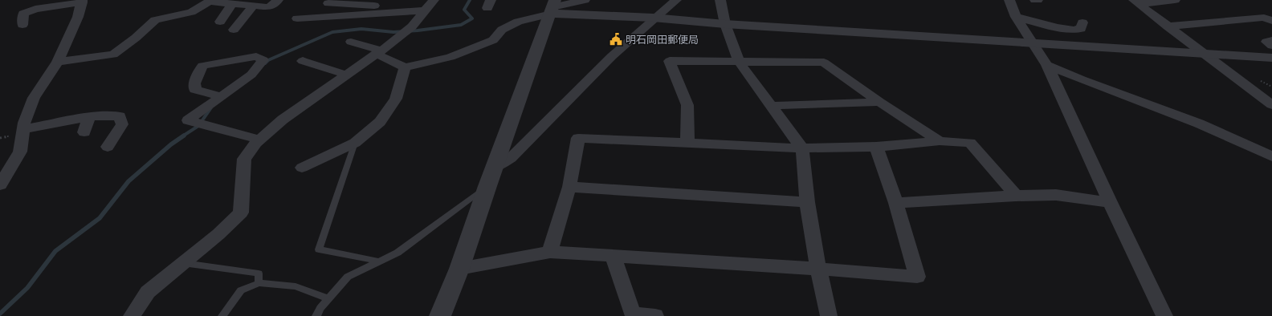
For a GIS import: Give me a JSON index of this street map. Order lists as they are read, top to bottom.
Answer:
{
  "places": {
    "public building": ["明石岡田郵便局"]
  }
}
